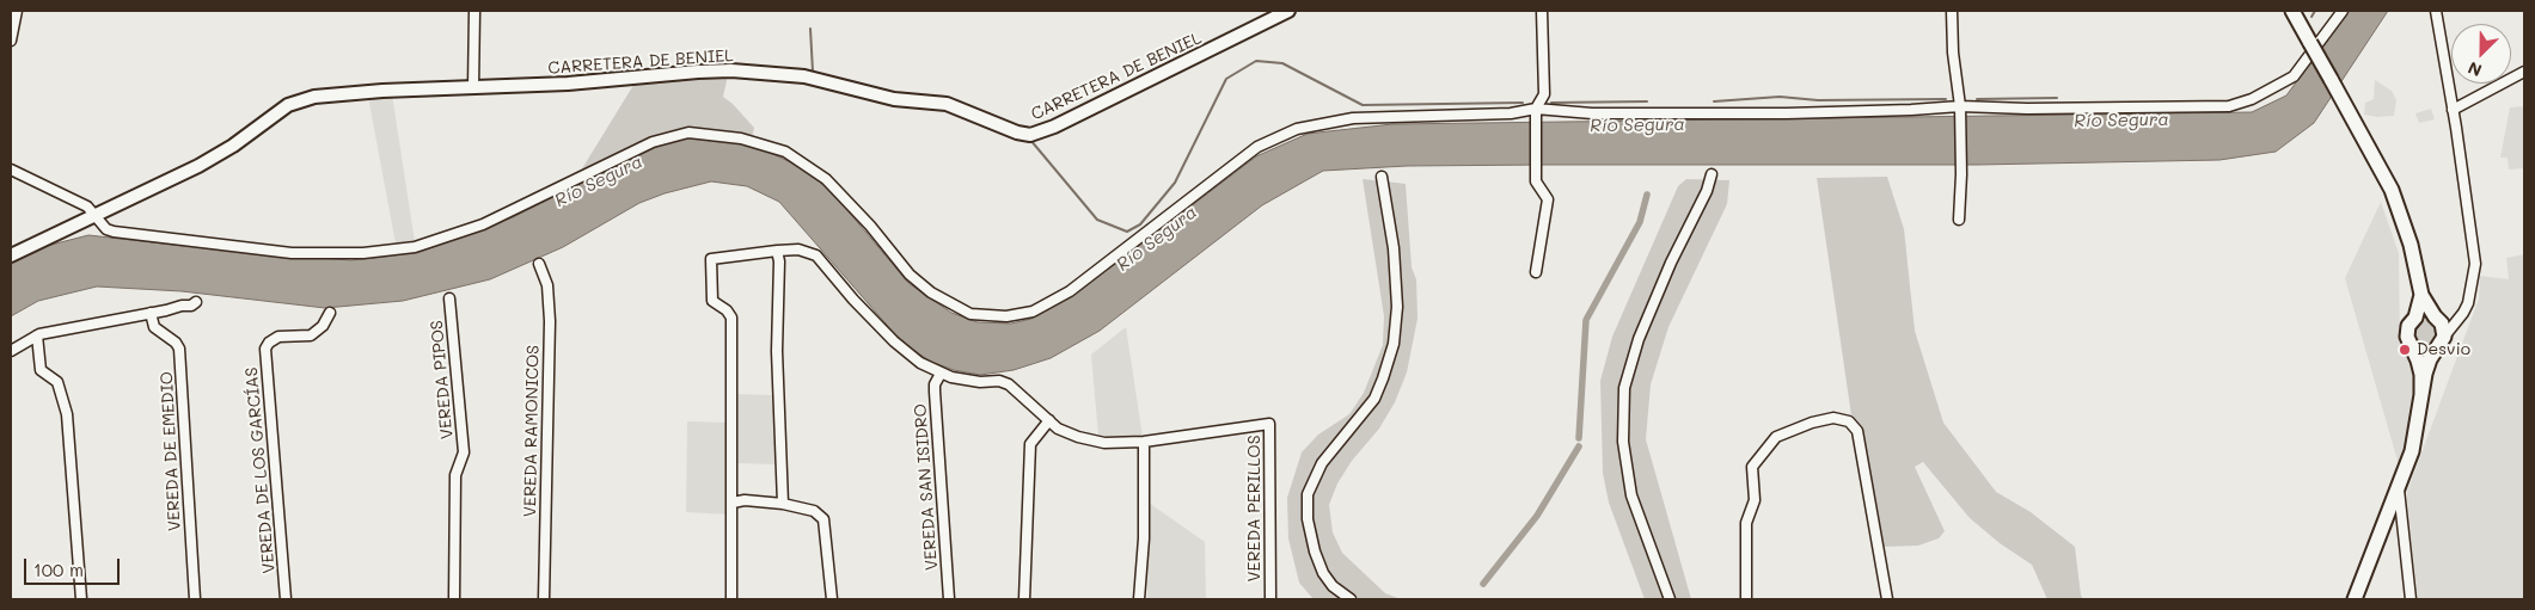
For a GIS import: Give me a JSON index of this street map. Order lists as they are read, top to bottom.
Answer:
{
  "streets": {
    "main road": ["CARRETERA DE BENIEL"],
    "street": [
      "VEREDA PIPOS",
      "VEREDA RAMONICOS",
      "VEREDA DE EMEDIO",
      "VEREDA DE LOS GARCÍAS",
      "VEREDA SAN ISIDRO",
      "VEREDA PERILLOS"
    ]
  },
  "crossings": [
    ["VEREDA SAN ISIDRO", "VEREDA PERILLOS"]
  ],
  "water": ["Río Segura"],
  "places": ["Desvio"],
  "scale_bar": "100 m",
  "north": "bottom left"
}
